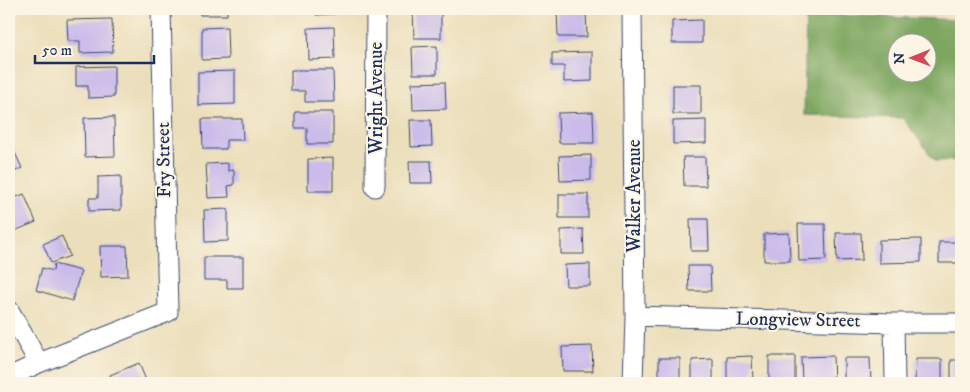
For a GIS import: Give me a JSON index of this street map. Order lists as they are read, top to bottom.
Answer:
{
  "streets": {
    "street": [
      "Wright Avenue",
      "Fry Street",
      "Walker Avenue",
      "Longview Street"
    ]
  },
  "crossings": [
    ["Walker Avenue", "Longview Street"]
  ],
  "scale_bar": "50 m",
  "north": "left"
}
